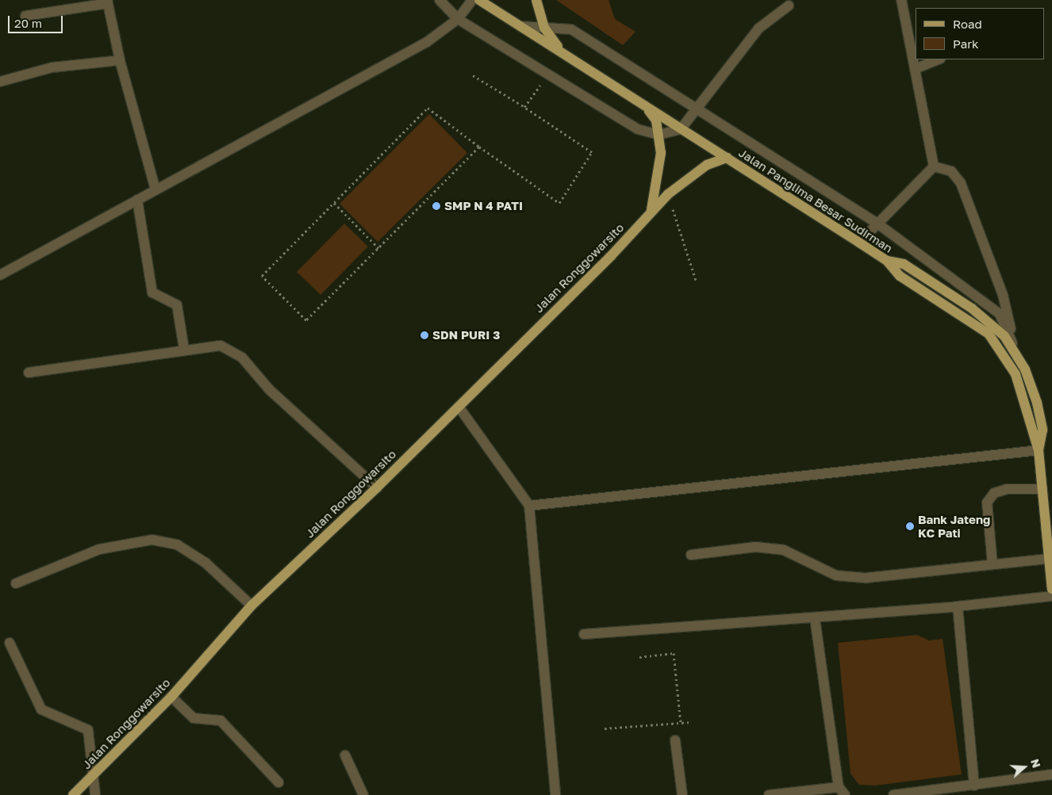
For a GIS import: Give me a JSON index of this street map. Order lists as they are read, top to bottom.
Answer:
{
  "streets": {
    "main road": ["Jalan Panglima Besar Sudirman", "Jalan Ronggowarsito"]
  },
  "crossings": [
    ["Jalan Panglima Besar Sudirman", "Jalan Ronggowarsito"]
  ],
  "places": ["SMP N 4 PATI", "SDN PURI 3", "Bank Jateng KC Pati"],
  "legend": ["Road", "Park"],
  "scale_bar": "20 m",
  "north": "right"
}
